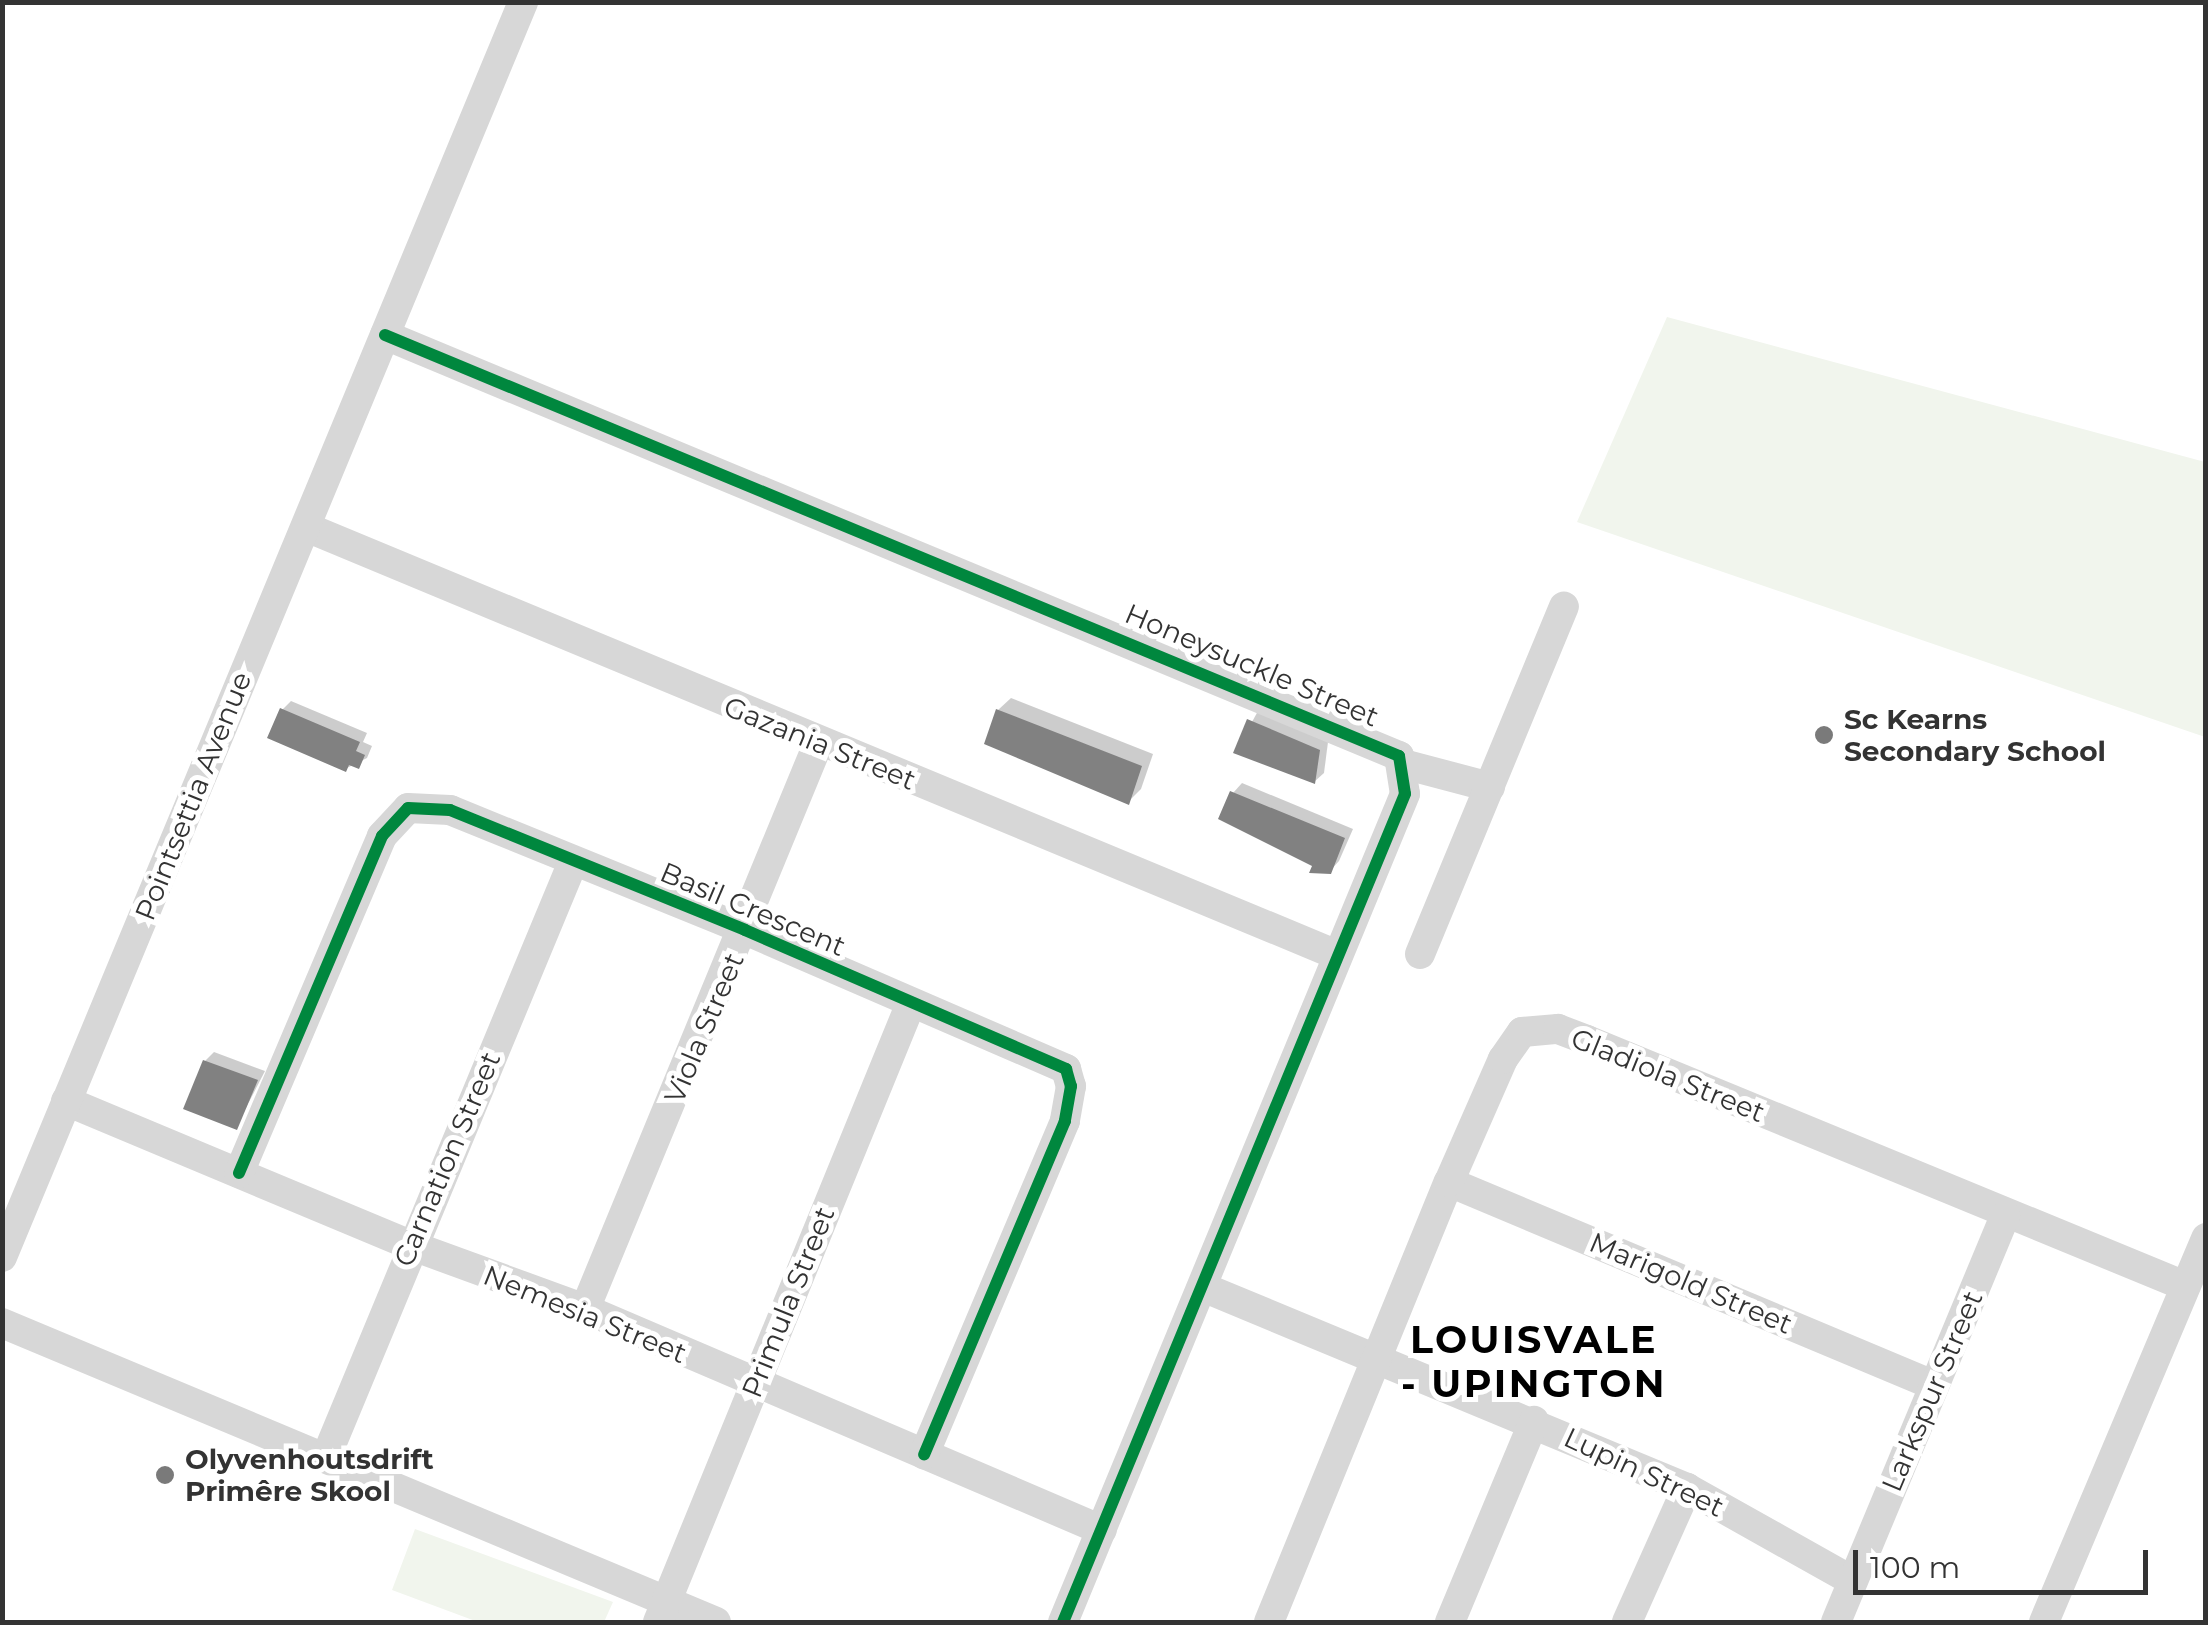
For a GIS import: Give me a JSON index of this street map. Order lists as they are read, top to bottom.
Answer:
{
  "streets": {
    "street": [
      "Honeysuckle Street",
      "Gazania Street",
      "Pointsettia Avenue",
      "Basil Crescent",
      "Viola Street",
      "Gladiola Street",
      "Carnation Street",
      "Marigold Street",
      "Primula Street",
      "Nemesia Street",
      "Larkspur Street",
      "Lupin Street"
    ]
  },
  "crossings": [
    ["Honeysuckle Street", "Pointsettia Avenue"],
    ["Gazania Street", "Pointsettia Avenue"],
    ["Gazania Street", "Viola Street"],
    ["Pointsettia Avenue", "Nemesia Street"],
    ["Basil Crescent", "Viola Street"],
    ["Basil Crescent", "Carnation Street"],
    ["Basil Crescent", "Primula Street"],
    ["Basil Crescent", "Nemesia Street"],
    ["Viola Street", "Nemesia Street"],
    ["Gladiola Street", "Marigold Street"],
    ["Gladiola Street", "Larkspur Street"],
    ["Gladiola Street", "Lupin Street"],
    ["Carnation Street", "Nemesia Street"],
    ["Marigold Street", "Larkspur Street"],
    ["Primula Street", "Nemesia Street"],
    ["Larkspur Street", "Lupin Street"]
  ],
  "districts": ["LOUISVALE - UPINGTON"],
  "places": ["Sc Kearns Secondary School", "Olyvenhoutsdrift Primêre Skool"],
  "scale_bar": "100 m"
}
